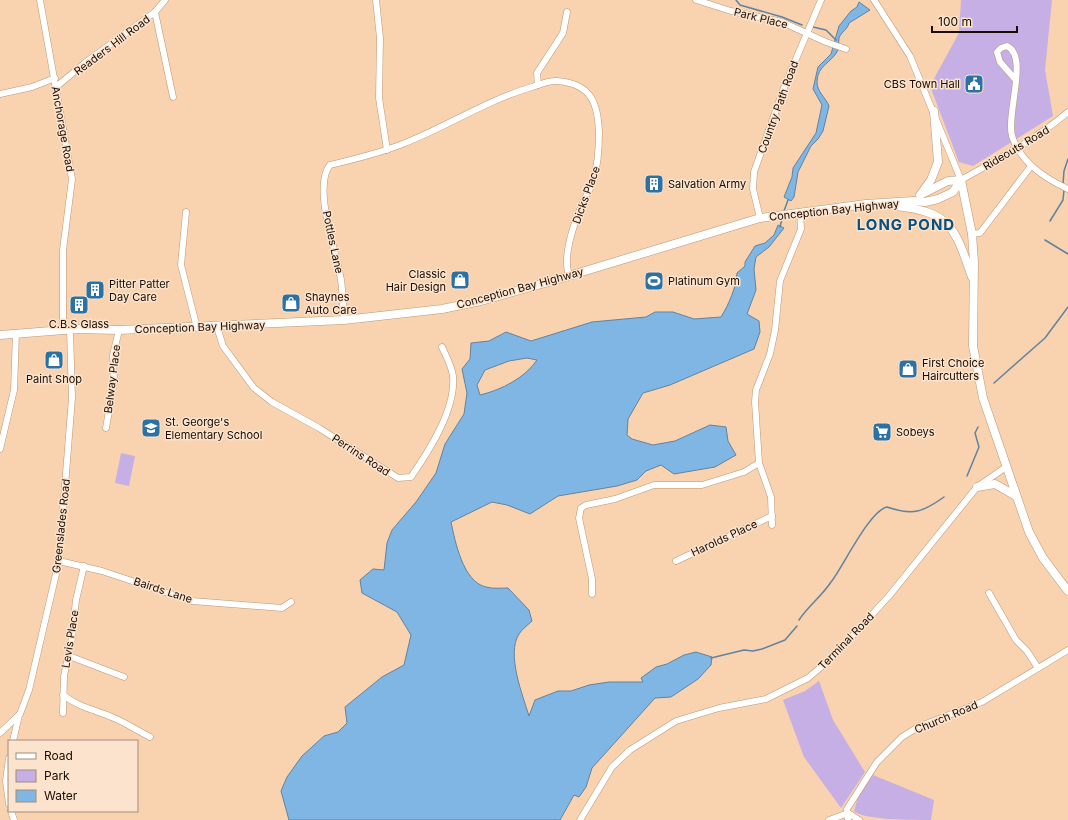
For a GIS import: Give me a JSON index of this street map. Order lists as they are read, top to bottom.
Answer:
{
  "streets": {
    "main road": ["Conception Bay Highway"],
    "street": [
      "Park Place",
      "Readers Hill Road",
      "Country Path Road",
      "Anchorage Road",
      "Rideouts Road",
      "Dicks Place",
      "Pottles Lane",
      "Belway Place",
      "Perrins Road",
      "Greenslades Road",
      "Harolds Place",
      "Bairds Lane",
      "Levis Place",
      "Terminal Road",
      "Church Road"
    ]
  },
  "crossings": [
    ["Park Place", "Country Path Road"],
    ["Readers Hill Road", "Anchorage Road"],
    ["Country Path Road", "Conception Bay Highway"],
    ["Anchorage Road", "Conception Bay Highway"],
    ["Anchorage Road", "Greenslades Road"],
    ["Rideouts Road", "Conception Bay Highway"],
    ["Dicks Place", "Conception Bay Highway"],
    ["Dicks Place", "Pottles Lane"],
    ["Conception Bay Highway", "Pottles Lane"],
    ["Conception Bay Highway", "Belway Place"],
    ["Conception Bay Highway", "Perrins Road"],
    ["Conception Bay Highway", "Greenslades Road"],
    ["Greenslades Road", "Bairds Lane"],
    ["Bairds Lane", "Levis Place"]
  ],
  "districts": ["LONG POND"],
  "places": {
    "public building": ["CBS Town Hall"],
    "building": ["Salvation Army", "Pitter Patter Day Care", "C.B.S Glass"],
    "shop": [
      "Classic Hair Design",
      "Shaynes Auto Care",
      "Paint Shop",
      "First Choice Haircutters"
    ],
    "sports": ["Platinum Gym"],
    "school or university": ["St. George's Elementary School"],
    "supermarket": ["Sobeys"]
  },
  "legend": ["Road", "Park", "Water"],
  "scale_bar": "100 m"
}
